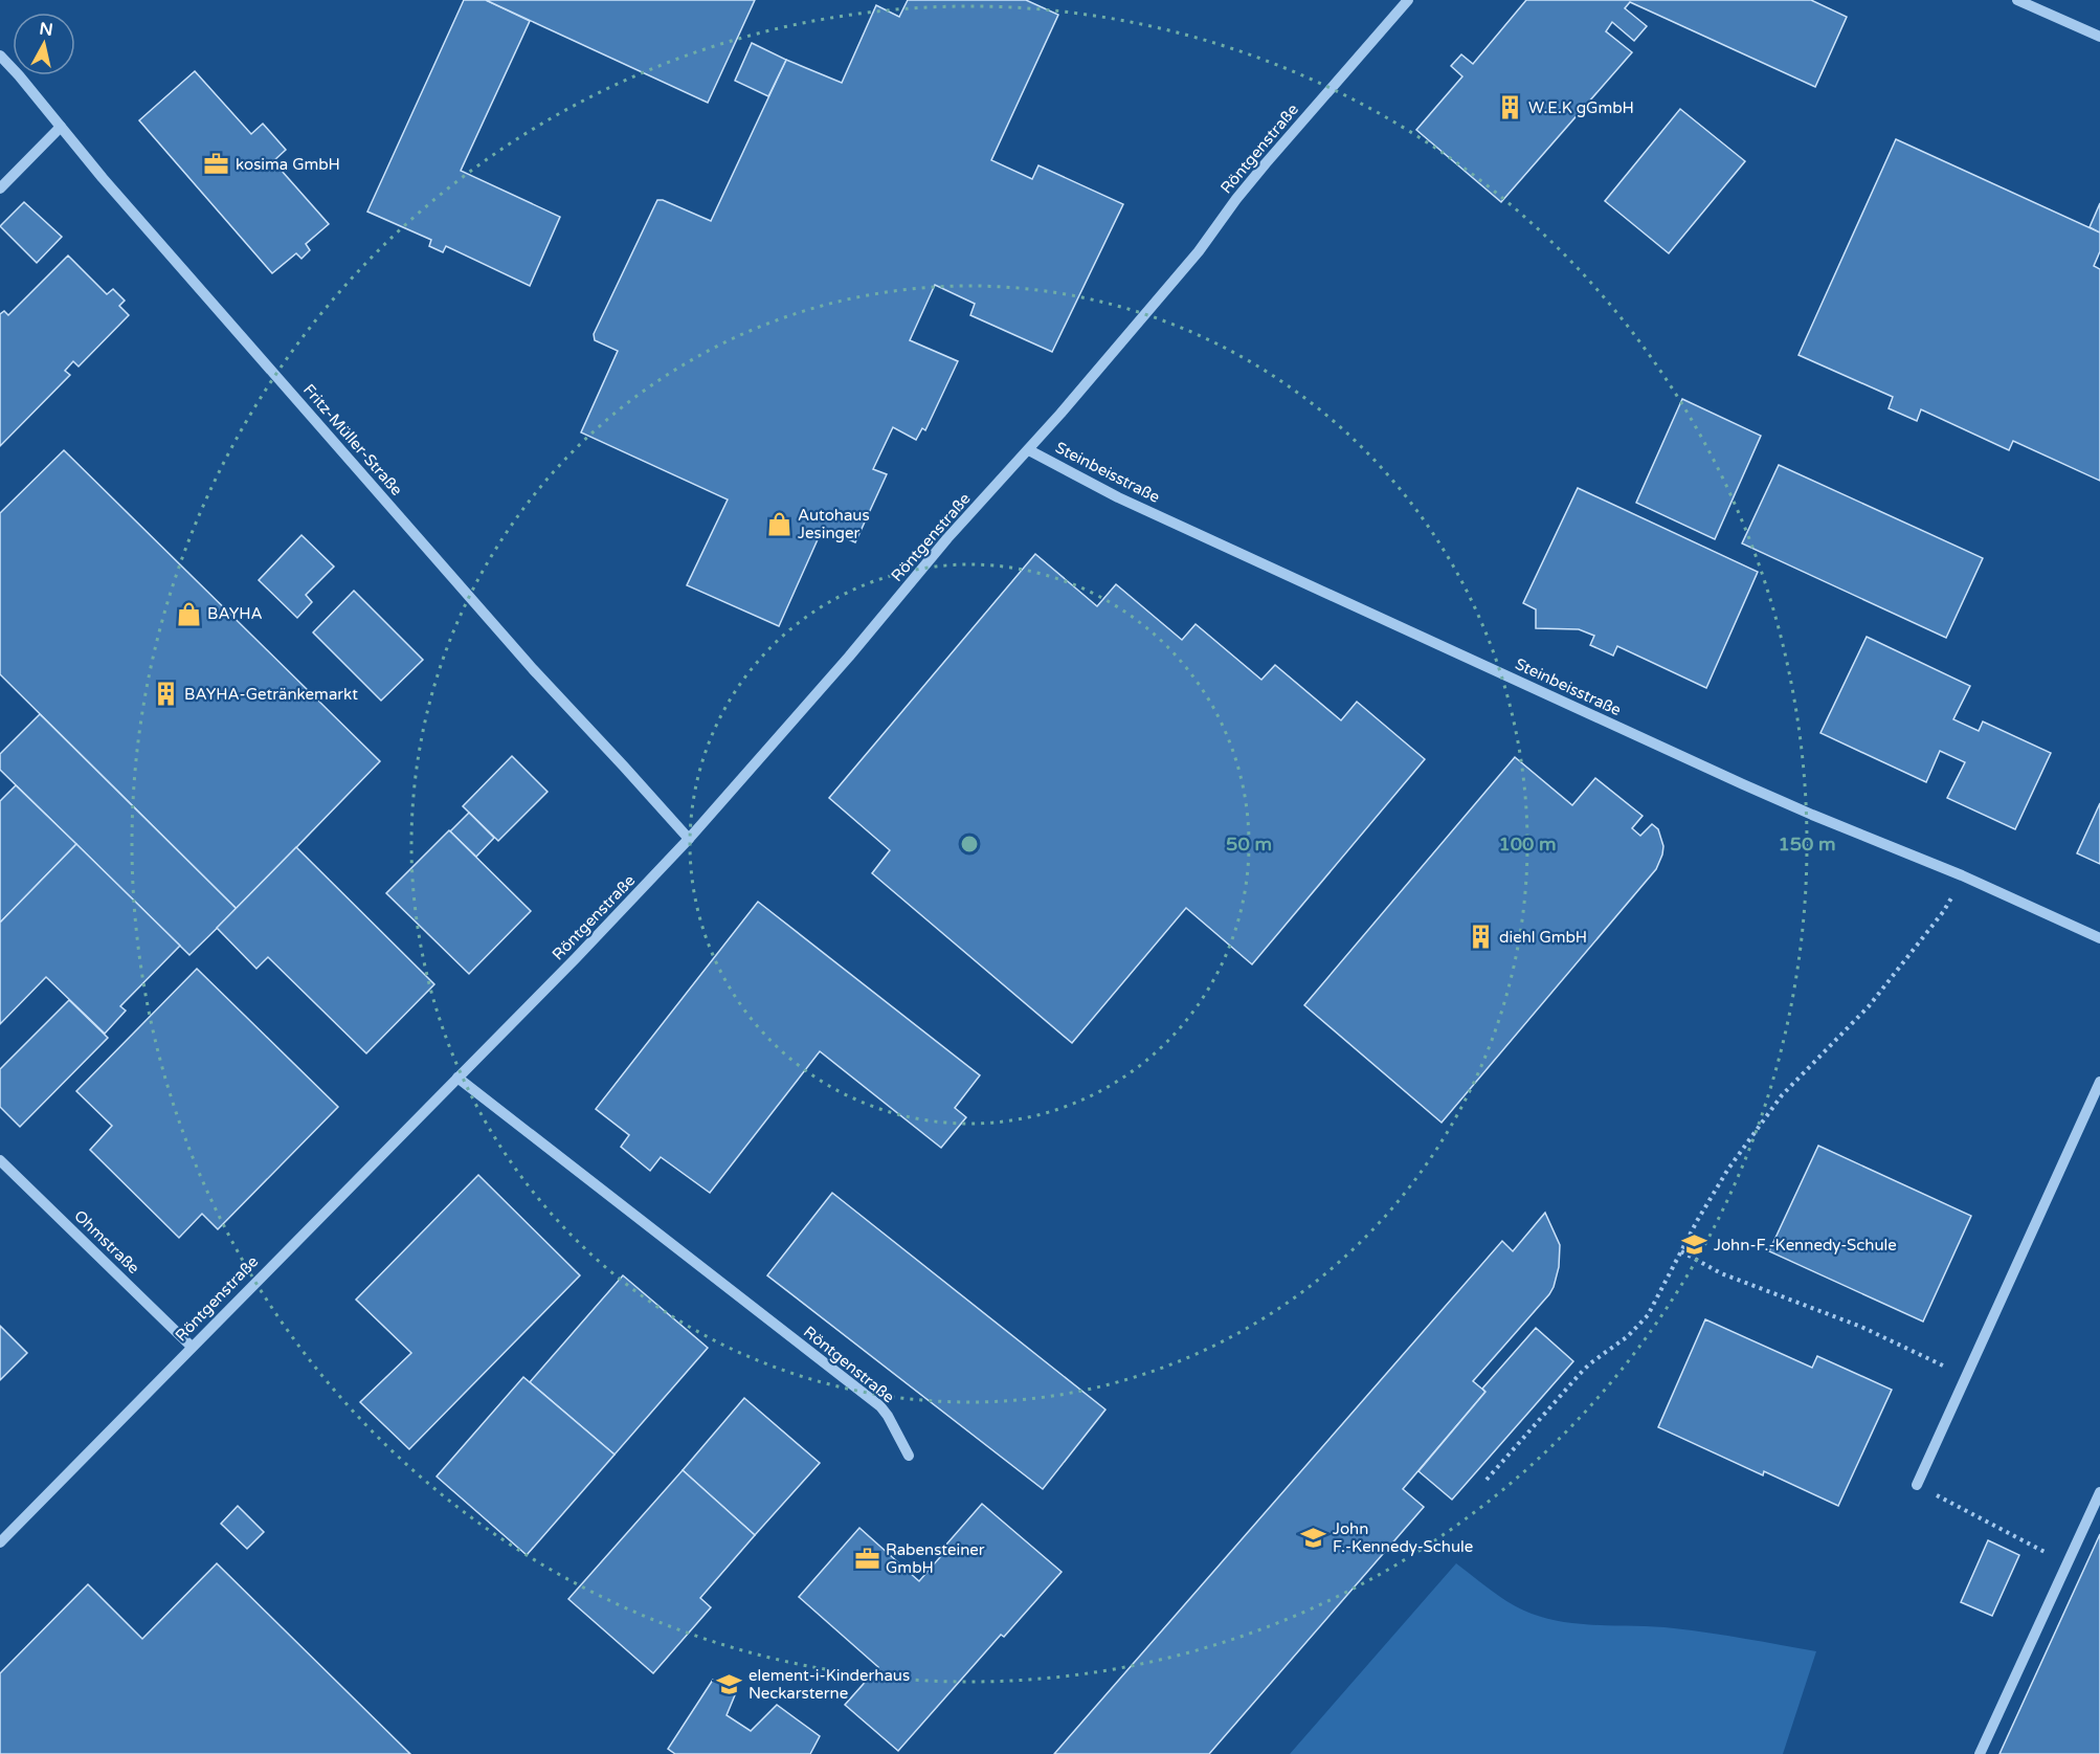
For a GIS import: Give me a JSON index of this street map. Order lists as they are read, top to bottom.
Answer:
{
  "streets": {
    "street": [
      "Röntgenstraße",
      "Fritz-Müller-Straße",
      "Steinbeisstraße",
      "Ohmstraße"
    ]
  },
  "crossings": [
    ["Röntgenstraße", "Fritz-Müller-Straße"],
    ["Röntgenstraße", "Steinbeisstraße"],
    ["Röntgenstraße", "Ohmstraße"]
  ],
  "places": {
    "building": ["W.E.K gGmbH", "BAYHA-Getränkemarkt", "diehl GmbH"],
    "office": ["kosima GmbH", "Rabensteiner GmbH"],
    "shop": ["Autohaus Jesinger", "BAYHA"],
    "school or university": ["John-F.-Kennedy-Schule", "John F.-Kennedy-Schule", "element-i-Kinderhaus Neckarsterne"]
  },
  "north": "top",
  "rings": ["50 m", "100 m", "150 m"]
}
